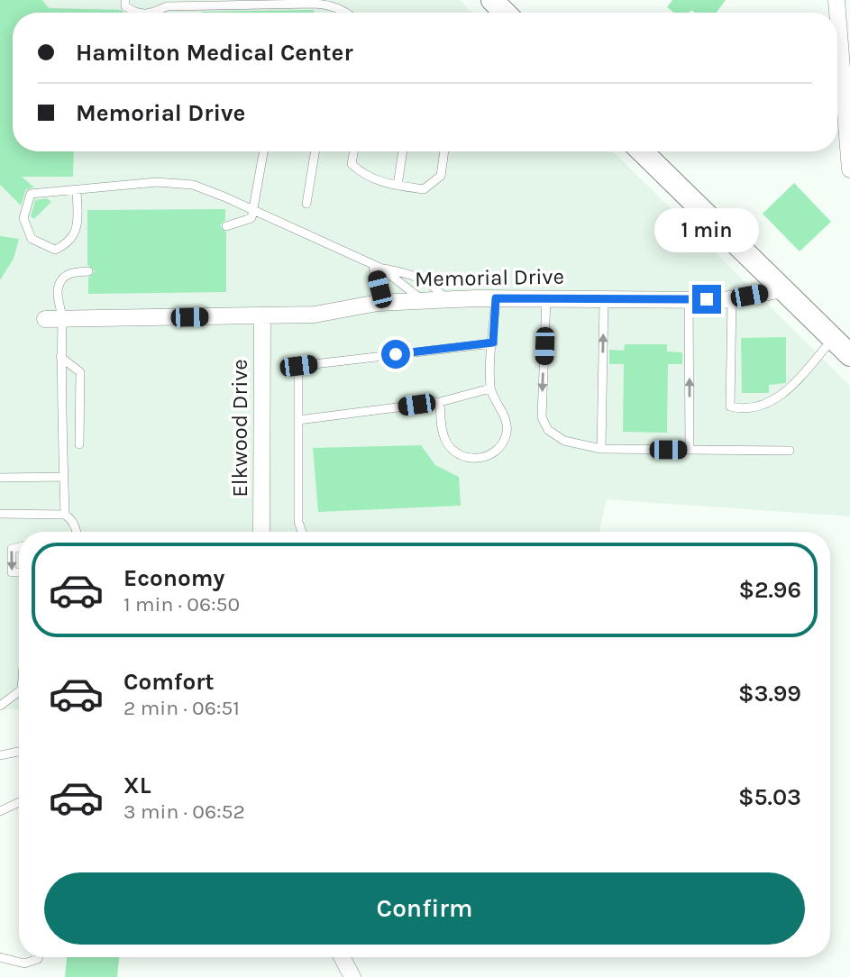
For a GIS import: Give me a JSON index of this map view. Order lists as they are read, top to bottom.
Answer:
{
  "streets": {
    "street": ["Memorial Drive", "Elkwood Drive"]
  },
  "crossings": [
    ["Memorial Drive", "Elkwood Drive"]
  ],
  "page": {
    "banner": ["Hamilton Medical Center", "Memorial Drive"],
    "bubble": "1 min",
    "list": [
      {
        "name": "Economy",
        "note": "1 min · 06:50",
        "value": "$2.96"
      },
      {
        "name": "Comfort",
        "note": "2 min · 06:51",
        "value": "$3.99"
      },
      {
        "name": "XL",
        "note": "3 min · 06:52",
        "value": "$5.03"
      }
    ],
    "buttons": "Confirm"
  }
}
